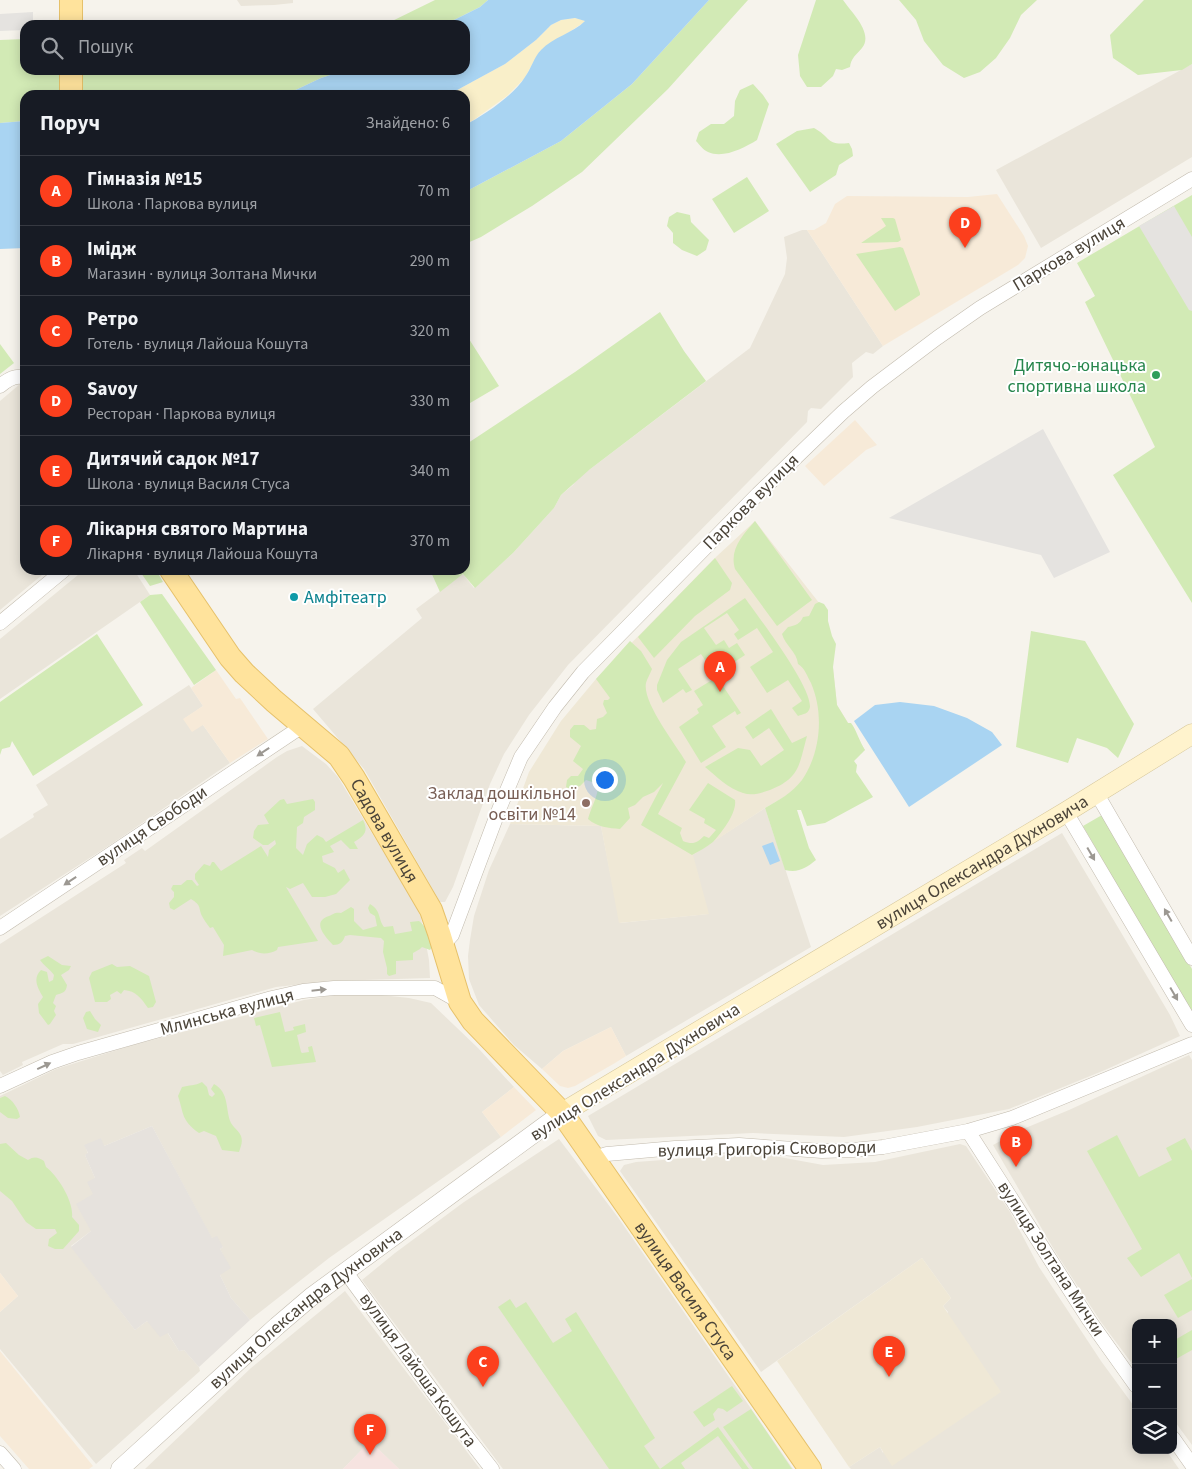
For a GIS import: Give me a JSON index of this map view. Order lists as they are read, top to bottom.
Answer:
{
  "streets": {
    "main road": ["Садова вулиця", "вулиця Олександра Духновича", "вулиця Василя Стуса"],
    "street": [
      "Паркова вулиця",
      "вулиця Свободи",
      "Млинська вулиця",
      "вулиця Григорія Сковороди",
      "вулиця Золтана Мички",
      "вулиця Лайоша Кошута"
    ]
  },
  "crossings": [
    ["Паркова вулиця", "Садова вулиця"],
    ["вулиця Свободи", "Садова вулиця"],
    ["Садова вулиця", "вулиця Олександра Духновича"],
    ["Садова вулиця", "Млинська вулиця"],
    ["Садова вулиця", "вулиця Василя Стуса"],
    ["вулиця Олександра Духновича", "вулиця Василя Стуса"],
    ["вулиця Олександра Духновича", "вулиця Лайоша Кошута"],
    ["вулиця Григорія Сковороди", "вулиця Золтана Мички"],
    ["вулиця Григорія Сковороди", "вулиця Василя Стуса"]
  ],
  "one_way": ["вулиця Свободи", "Млинська вулиця"],
  "places": ["Дитячо-юнацька спортивна школа", "Амфітеатр", "Заклад дошкільної освіти №14"],
  "page": {
    "search": "Пошук",
    "heading": ["Поруч", "Знайдено: 6"],
    "list": [
      {
        "mark": "A",
        "name": "Гімназія №15",
        "note": "Школа · Паркова вулиця",
        "value": "70 m"
      },
      {
        "mark": "B",
        "name": "Імідж",
        "note": "Магазин · вулиця Золтана Мички",
        "value": "290 m"
      },
      {
        "mark": "C",
        "name": "Ретро",
        "note": "Готель · вулиця Лайоша Кошута",
        "value": "320 m"
      },
      {
        "mark": "D",
        "name": "Savoy",
        "note": "Ресторан · Паркова вулиця",
        "value": "330 m"
      },
      {
        "mark": "E",
        "name": "Дитячий садок №17",
        "note": "Школа · вулиця Василя Стуса",
        "value": "340 m"
      },
      {
        "mark": "F",
        "name": "Лікарня святого Мартина",
        "note": "Лікарня · вулиця Лайоша Кошута",
        "value": "370 m"
      }
    ],
    "pins": [
      "D",
      "A",
      "B",
      "E",
      "C",
      "F"
    ],
    "map_buttons": ["+", "−"]
  }
}
